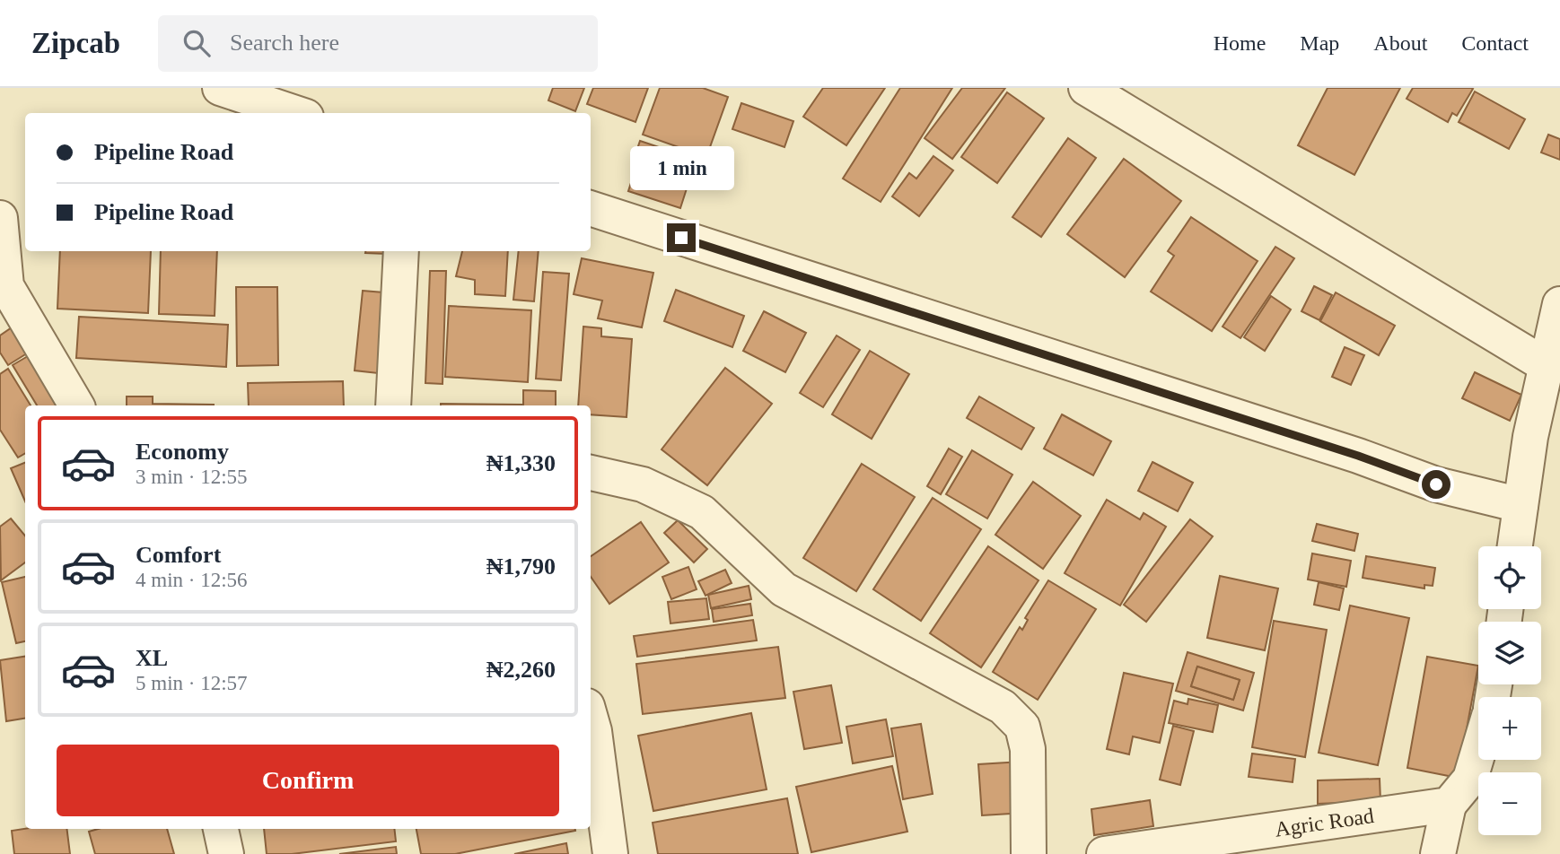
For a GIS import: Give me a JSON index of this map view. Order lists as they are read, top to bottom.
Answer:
{
  "streets": {
    "street": ["Agric Road"]
  },
  "page": {
    "header": "Zipcab",
    "search": "Search here",
    "nav": [
      "Home",
      "Map",
      "About",
      "Contact"
    ],
    "banner": ["Pipeline Road", "Pipeline Road"],
    "bubble": "1 min",
    "list": [
      {
        "name": "Economy",
        "note": "3 min · 12:55",
        "value": "₦1,330"
      },
      {
        "name": "Comfort",
        "note": "4 min · 12:56",
        "value": "₦1,790"
      },
      {
        "name": "XL",
        "note": "5 min · 12:57",
        "value": "₦2,260"
      }
    ],
    "map_buttons": ["+", "−"],
    "buttons": "Confirm"
  }
}
